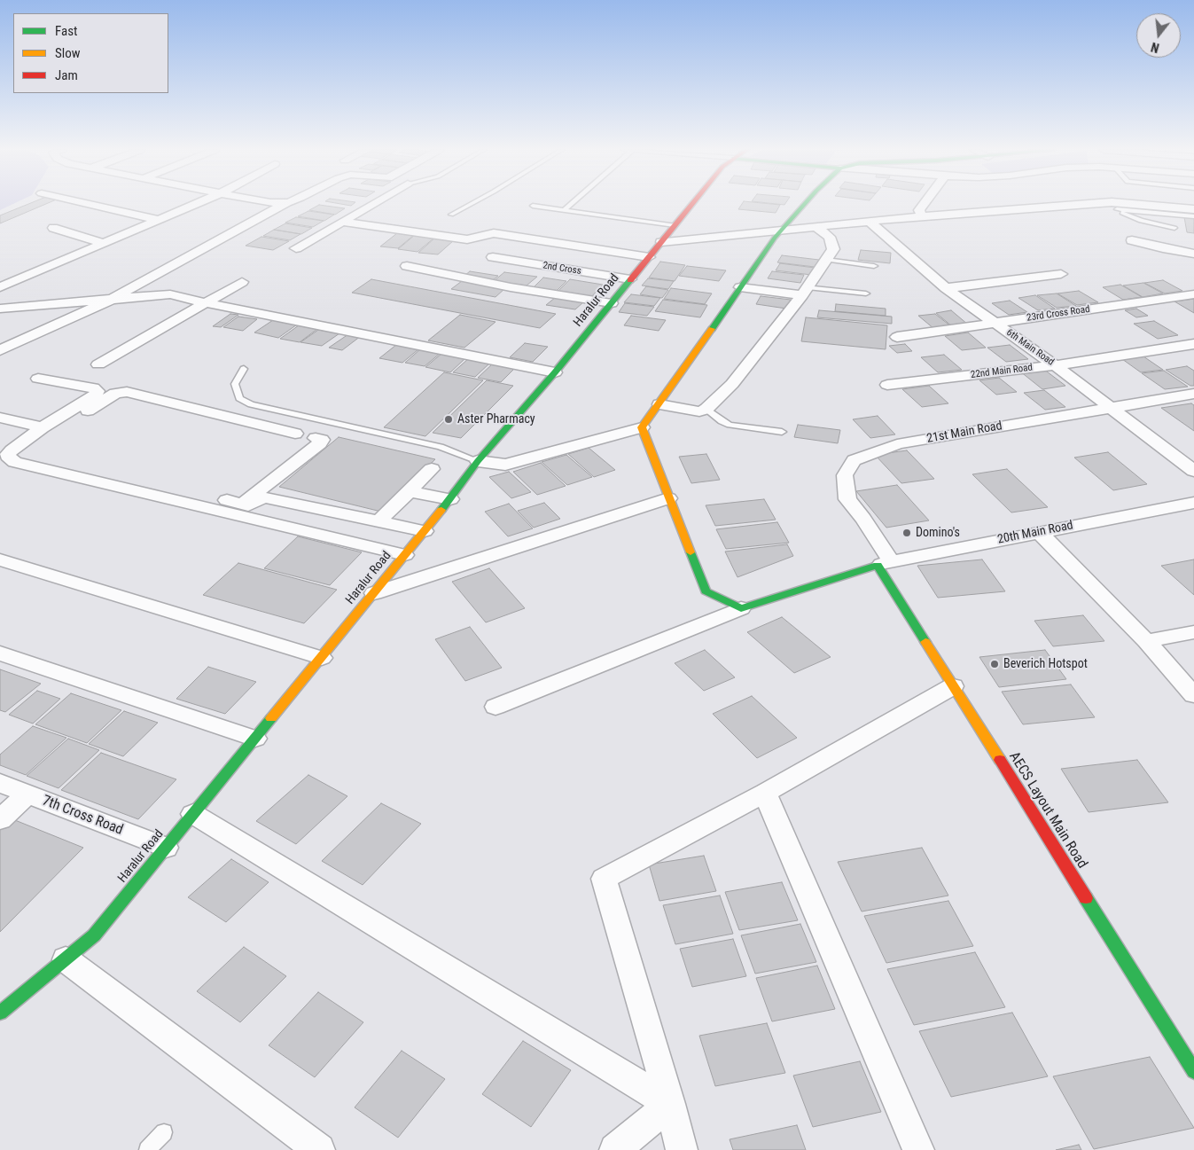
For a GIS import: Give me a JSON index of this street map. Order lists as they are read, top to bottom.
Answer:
{
  "streets": {
    "street": [
      "2nd Cross",
      "Haralur Road",
      "23rd Cross Road",
      "6th Main Road",
      "22nd Main Road",
      "21st Main Road",
      "20th Main Road",
      "AECS Layout Main Road",
      "7th Cross Road"
    ]
  },
  "crossings": [
    ["2nd Cross", "Haralur Road"],
    ["Haralur Road", "7th Cross Road"],
    ["23rd Cross Road", "6th Main Road"],
    ["6th Main Road", "22nd Main Road"],
    ["6th Main Road", "21st Main Road"],
    ["21st Main Road", "20th Main Road"],
    ["21st Main Road", "AECS Layout Main Road"],
    ["20th Main Road", "AECS Layout Main Road"]
  ],
  "places": ["Aster Pharmacy", "Domino's", "Beverich Hotspot"],
  "legend": ["Fast", "Slow", "Jam"],
  "north": "bottom"
}
